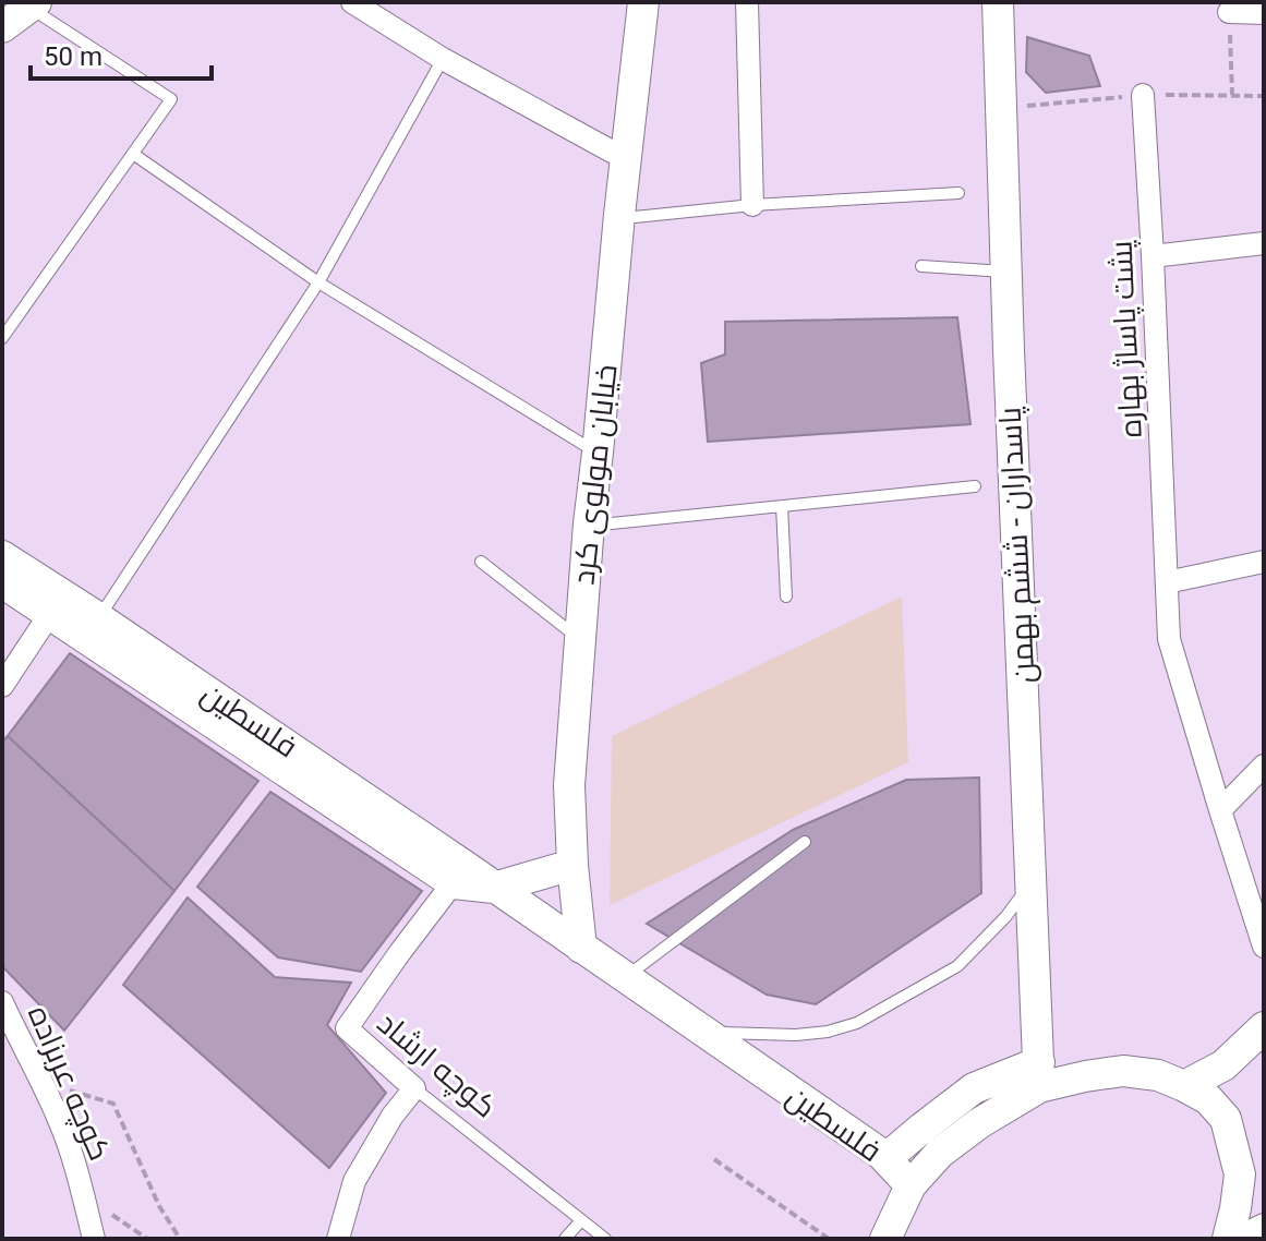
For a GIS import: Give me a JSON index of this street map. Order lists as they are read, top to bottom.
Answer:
{
  "streets": {
    "main road": ["خیابان مولوی کرد", "پاسداران - ششم بهمن", "فلسطین"],
    "street": ["پشت پاساژ بهاره", "کوچه ارشاد", "کوچه عربزاده"]
  },
  "crossings": [
    ["خیابان مولوی کرد", "فلسطین"],
    ["فلسطین", "کوچه ارشاد"]
  ],
  "scale_bar": "50 m"
}
